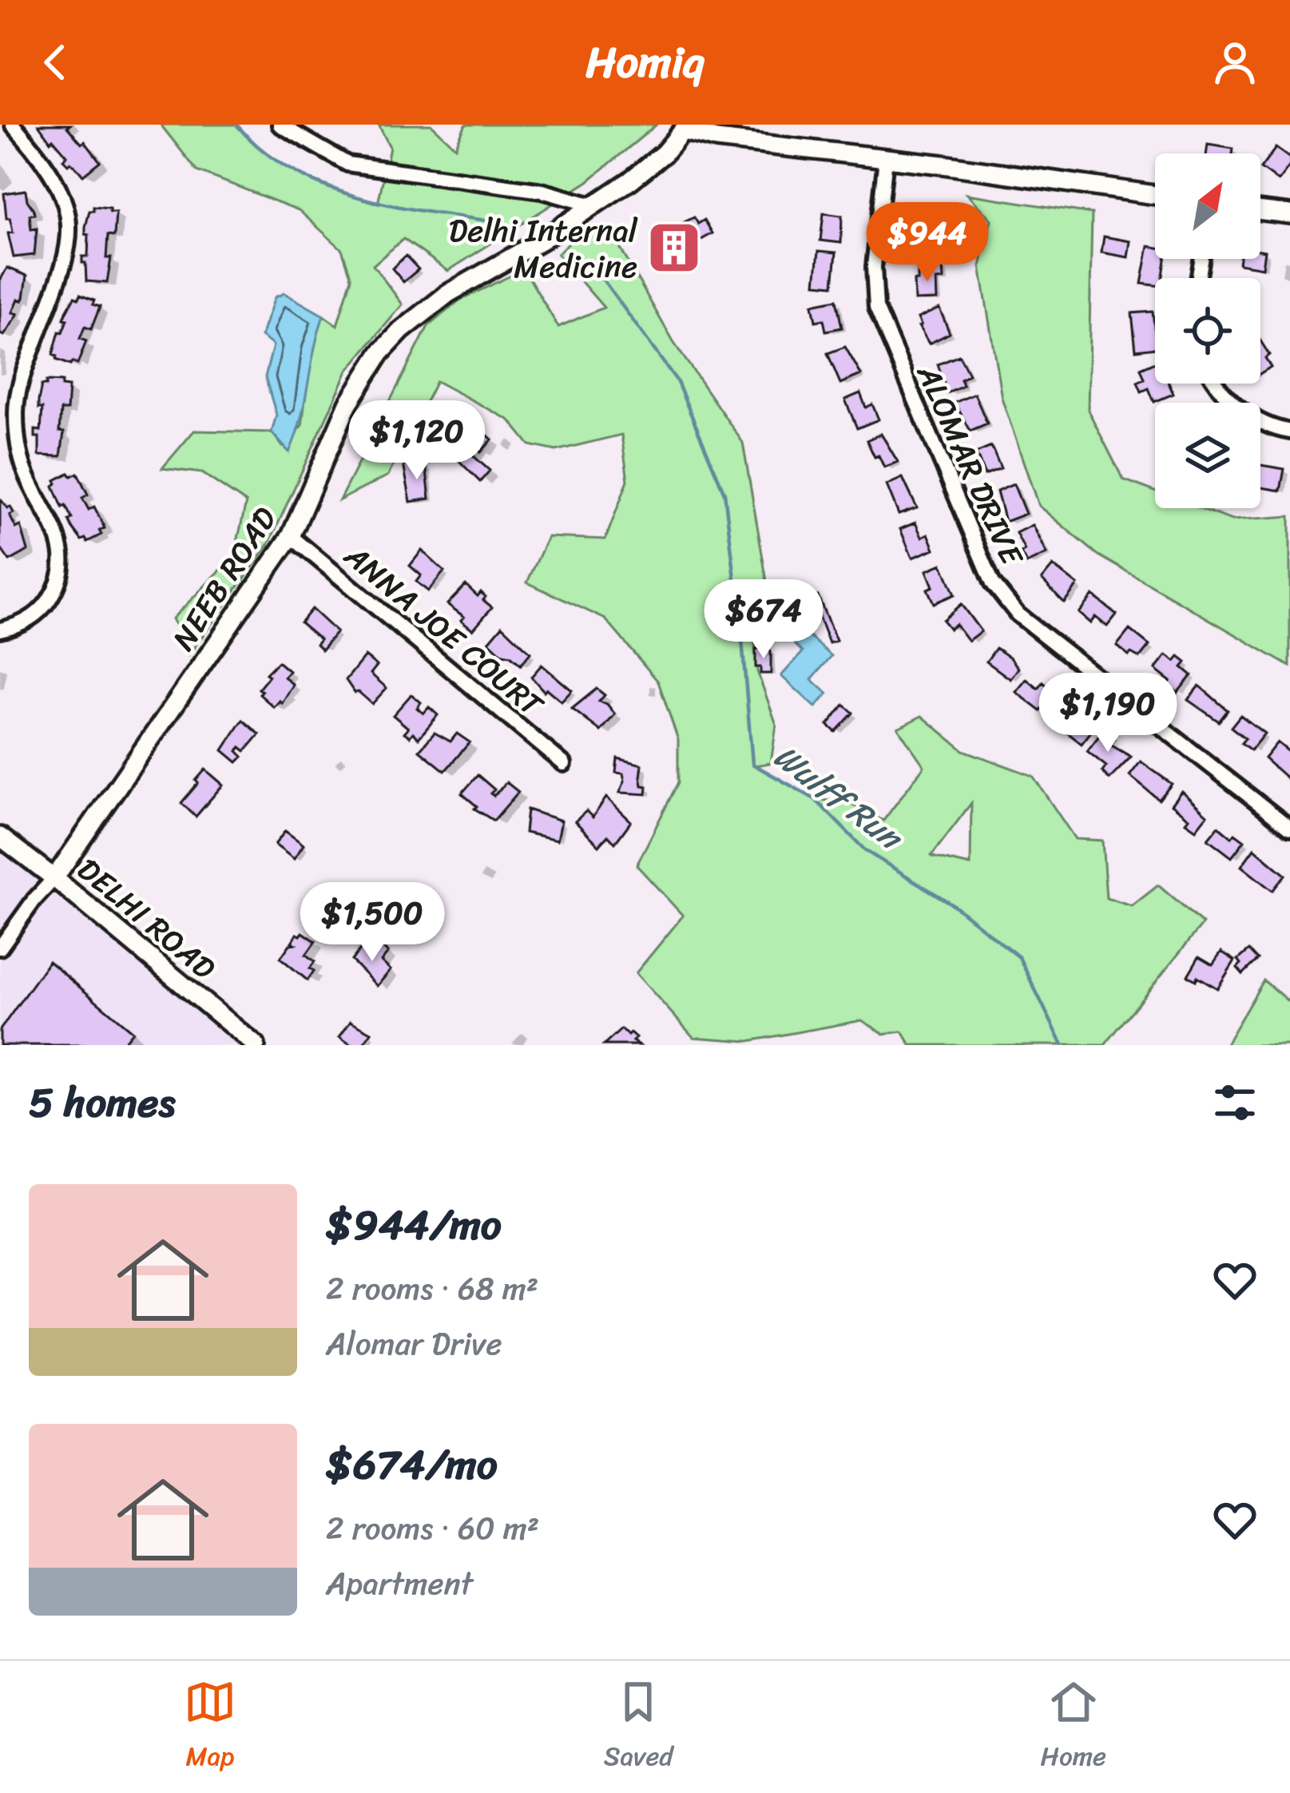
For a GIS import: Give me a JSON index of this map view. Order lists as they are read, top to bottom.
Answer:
{
  "streets": {
    "street": [
      "ALOMAR DRIVE",
      "NEEB ROAD",
      "ANNA JOE COURT",
      "DELHI ROAD"
    ]
  },
  "crossings": [
    ["NEEB ROAD", "ANNA JOE COURT"],
    ["NEEB ROAD", "DELHI ROAD"]
  ],
  "water": ["Wulff Run"],
  "places": {
    "building": ["Delhi Internal Medicine"]
  },
  "north": "top right",
  "page": {
    "header": "Homiq",
    "price": [
      "$944",
      "$1,120",
      "$674",
      "$1,190",
      "$1,500"
    ],
    "heading": "5 homes",
    "list": [
      {
        "name": "$944/mo",
        "note": "2 rooms · 68 m² · Alomar Drive"
      },
      {
        "name": "$674/mo",
        "note": "2 rooms · 60 m² · Apartment"
      }
    ],
    "tabs": ["Map", "Saved", "Home"]
  }
}
